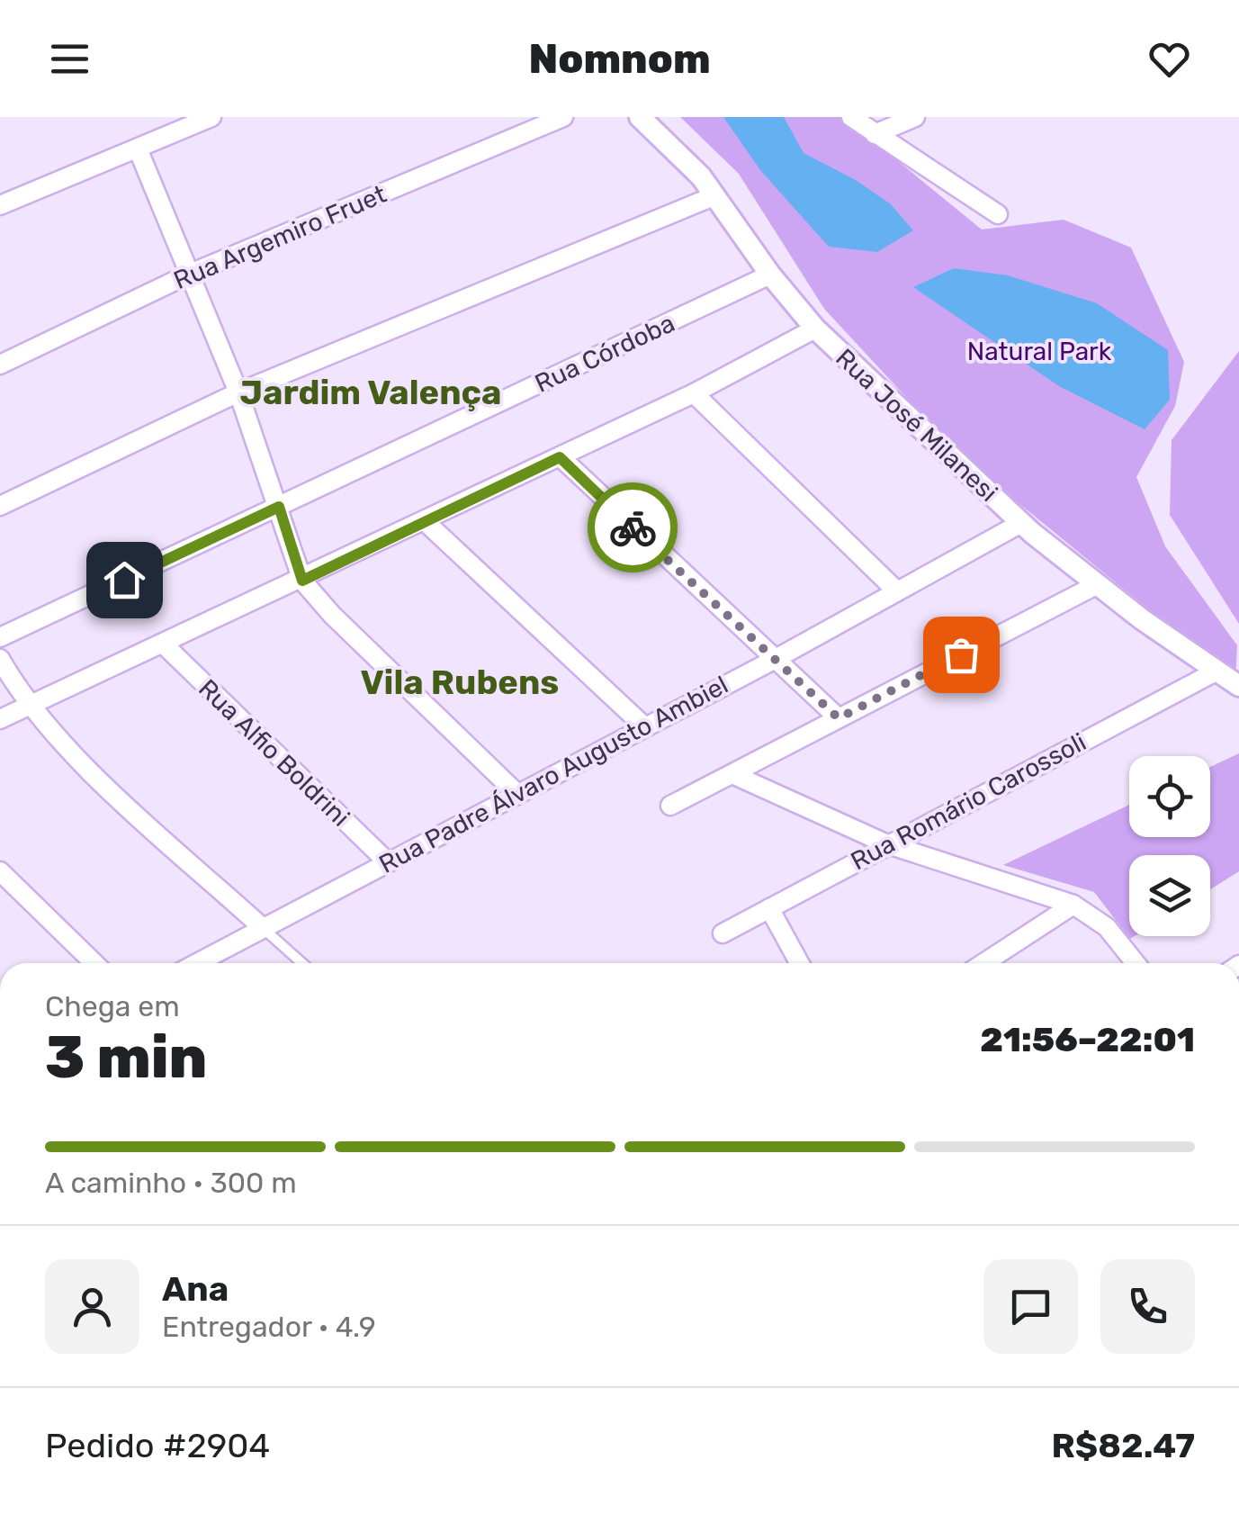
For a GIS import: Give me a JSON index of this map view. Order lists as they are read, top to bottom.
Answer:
{
  "streets": {
    "street": [
      "Rua Argemiro Fruet",
      "Rua Córdoba",
      "Rua José Milanesi",
      "Rua Alfio Boldrini",
      "Rua Padre Álvaro Augusto Ambiel",
      "Rua Romário Carossoli"
    ]
  },
  "crossings": [
    ["Rua Córdoba", "Rua José Milanesi"],
    ["Rua José Milanesi", "Rua Padre Álvaro Augusto Ambiel"],
    ["Rua José Milanesi", "Rua Romário Carossoli"],
    ["Rua Alfio Boldrini", "Rua Padre Álvaro Augusto Ambiel"]
  ],
  "districts": ["Jardim Valença", "Vila Rubens"],
  "parks": ["Natural Park"],
  "page": {
    "header": "Nomnom",
    "heading": ["3 min", "Chega em", "21:56–22:01"],
    "panel": [
      "Ana",
      "Entregador · 4.9",
      "Pedido #2904",
      "R$82.47"
    ],
    "bar": "A caminho · 300 m"
  }
}
